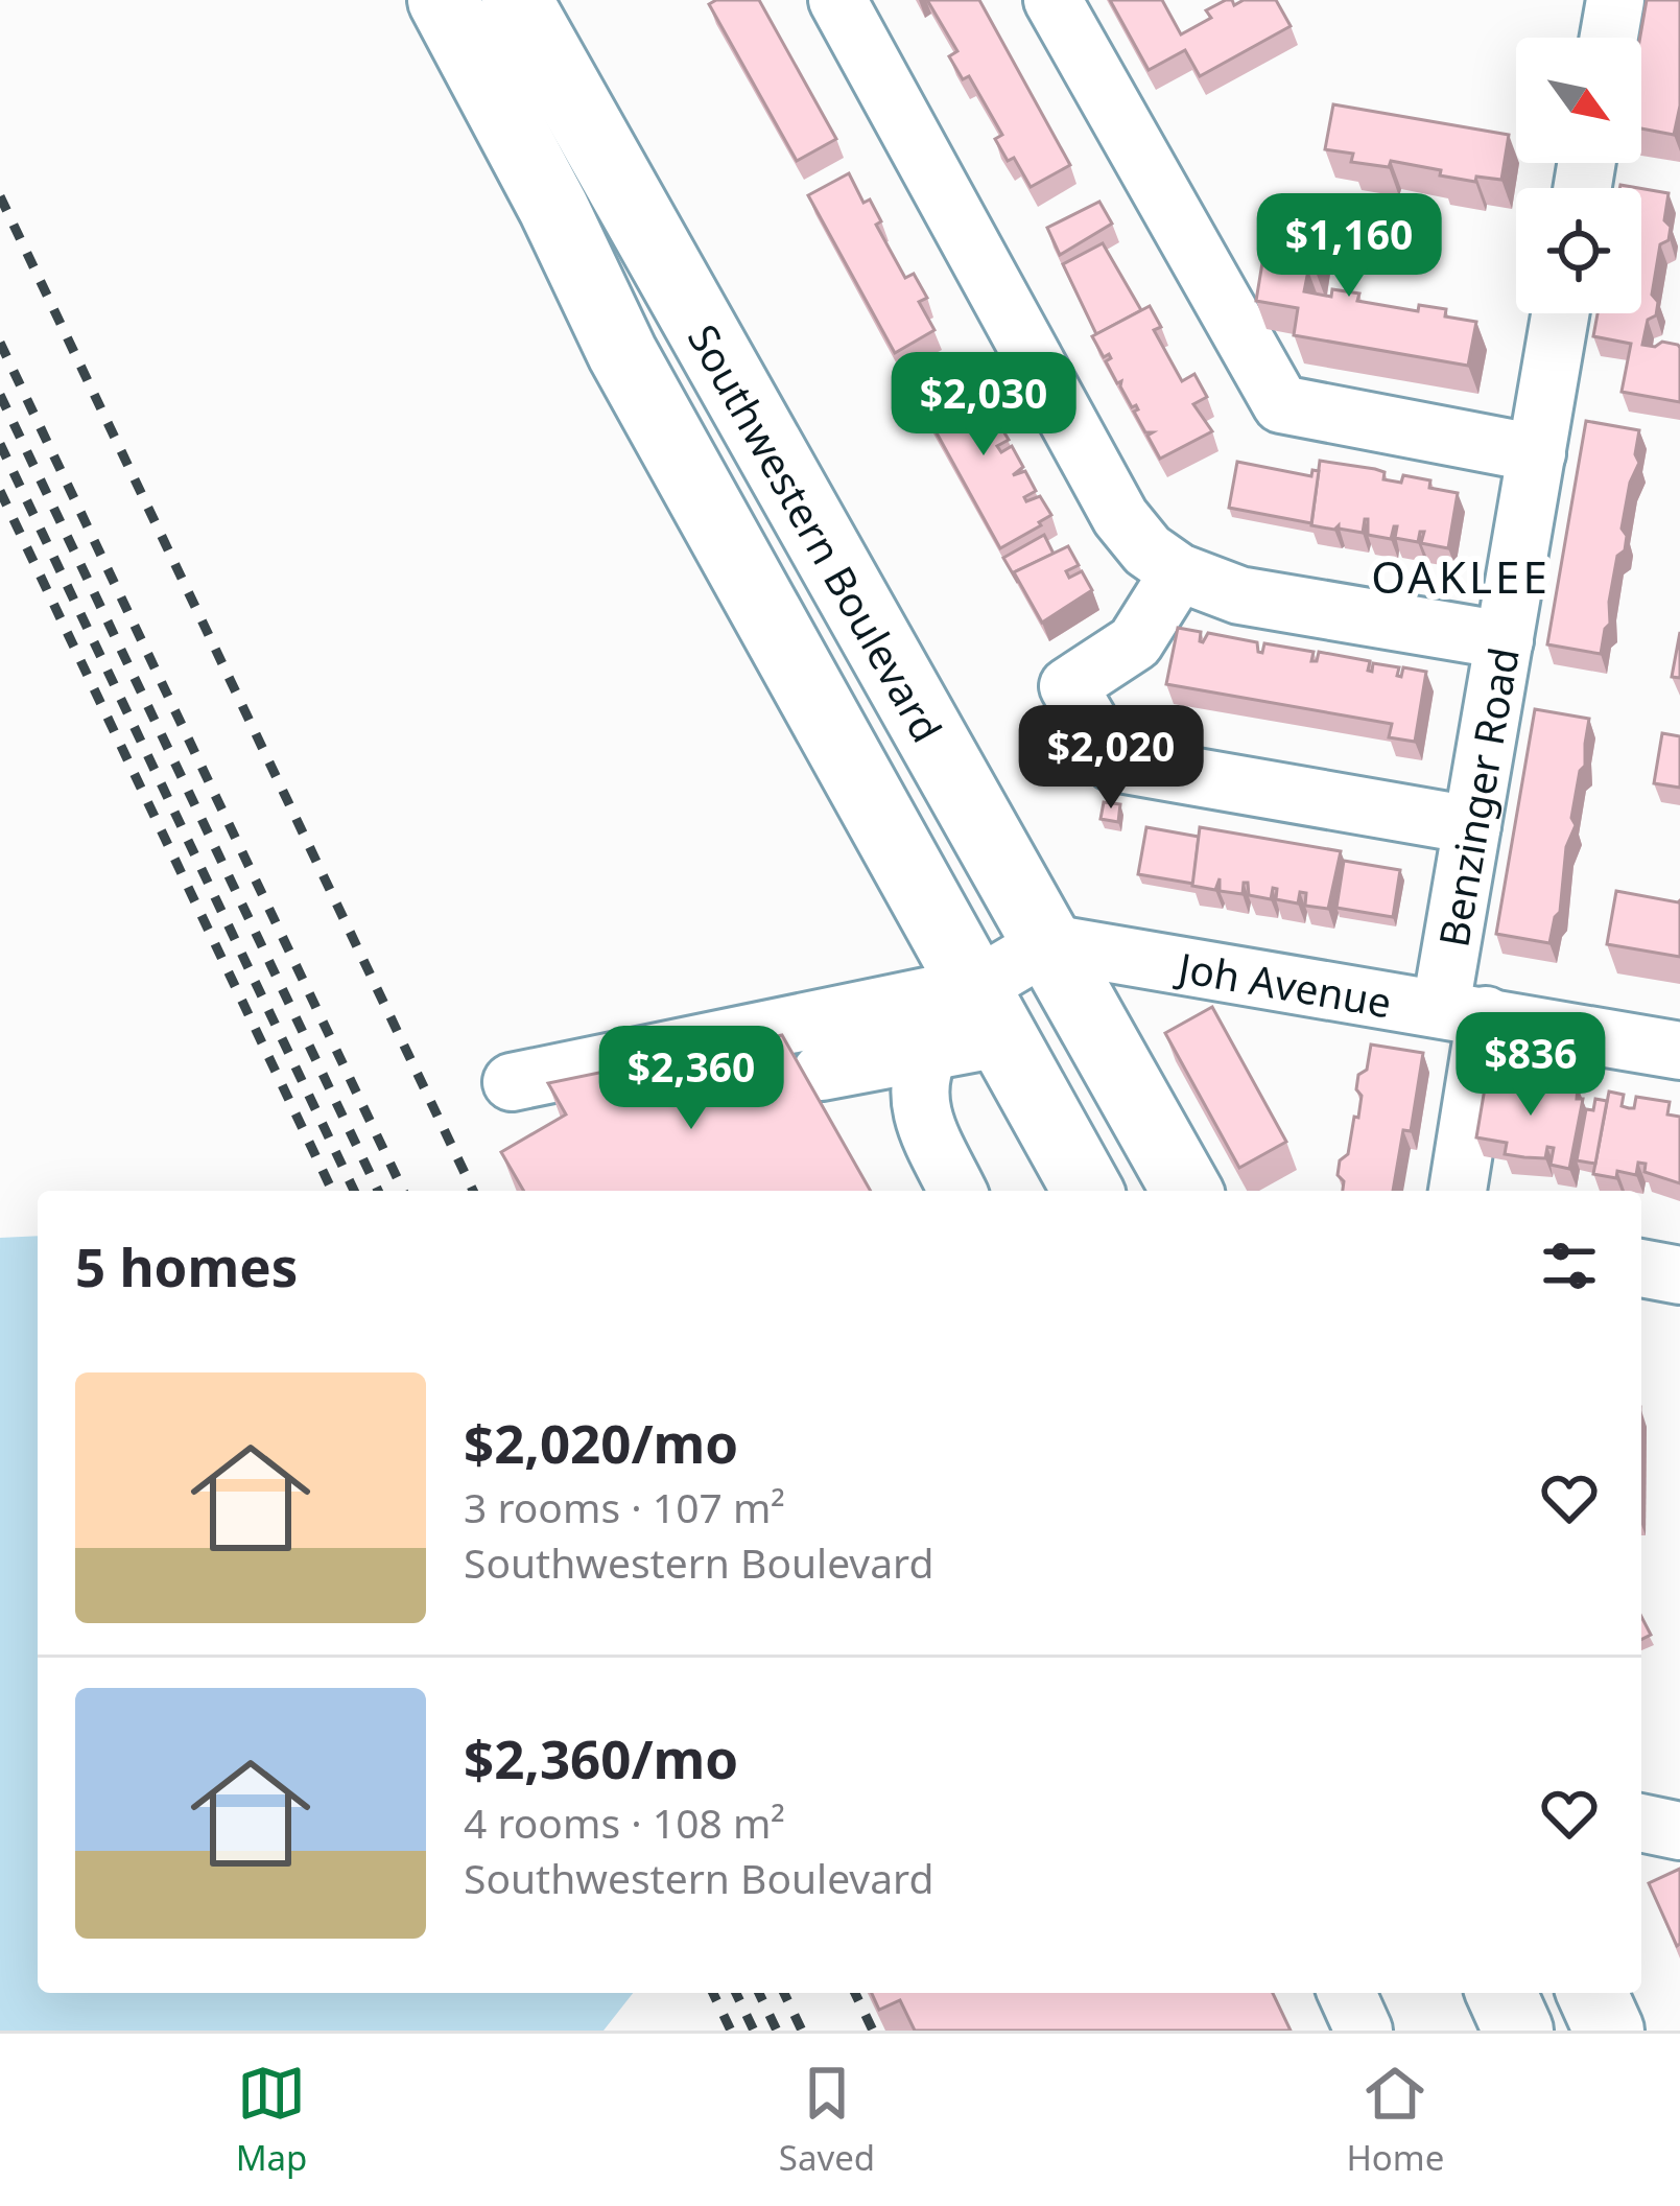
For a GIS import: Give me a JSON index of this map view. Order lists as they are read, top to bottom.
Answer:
{
  "streets": {
    "main road": ["Southwestern Boulevard"],
    "street": ["Benzinger Road", "Joh Avenue"]
  },
  "crossings": [
    ["Southwestern Boulevard", "Joh Avenue"],
    ["Benzinger Road", "Joh Avenue"]
  ],
  "districts": ["OAKLEE"],
  "north": "bottom right",
  "page": {
    "price": [
      "$1,160",
      "$2,030",
      "$2,020",
      "$836",
      "$2,360"
    ],
    "heading": "5 homes",
    "list": [
      {
        "name": "$2,020/mo",
        "note": "3 rooms · 107 m² · Southwestern Boulevard"
      },
      {
        "name": "$2,360/mo",
        "note": "4 rooms · 108 m² · Southwestern Boulevard"
      }
    ],
    "tabs": ["Map", "Saved", "Home"]
  }
}
